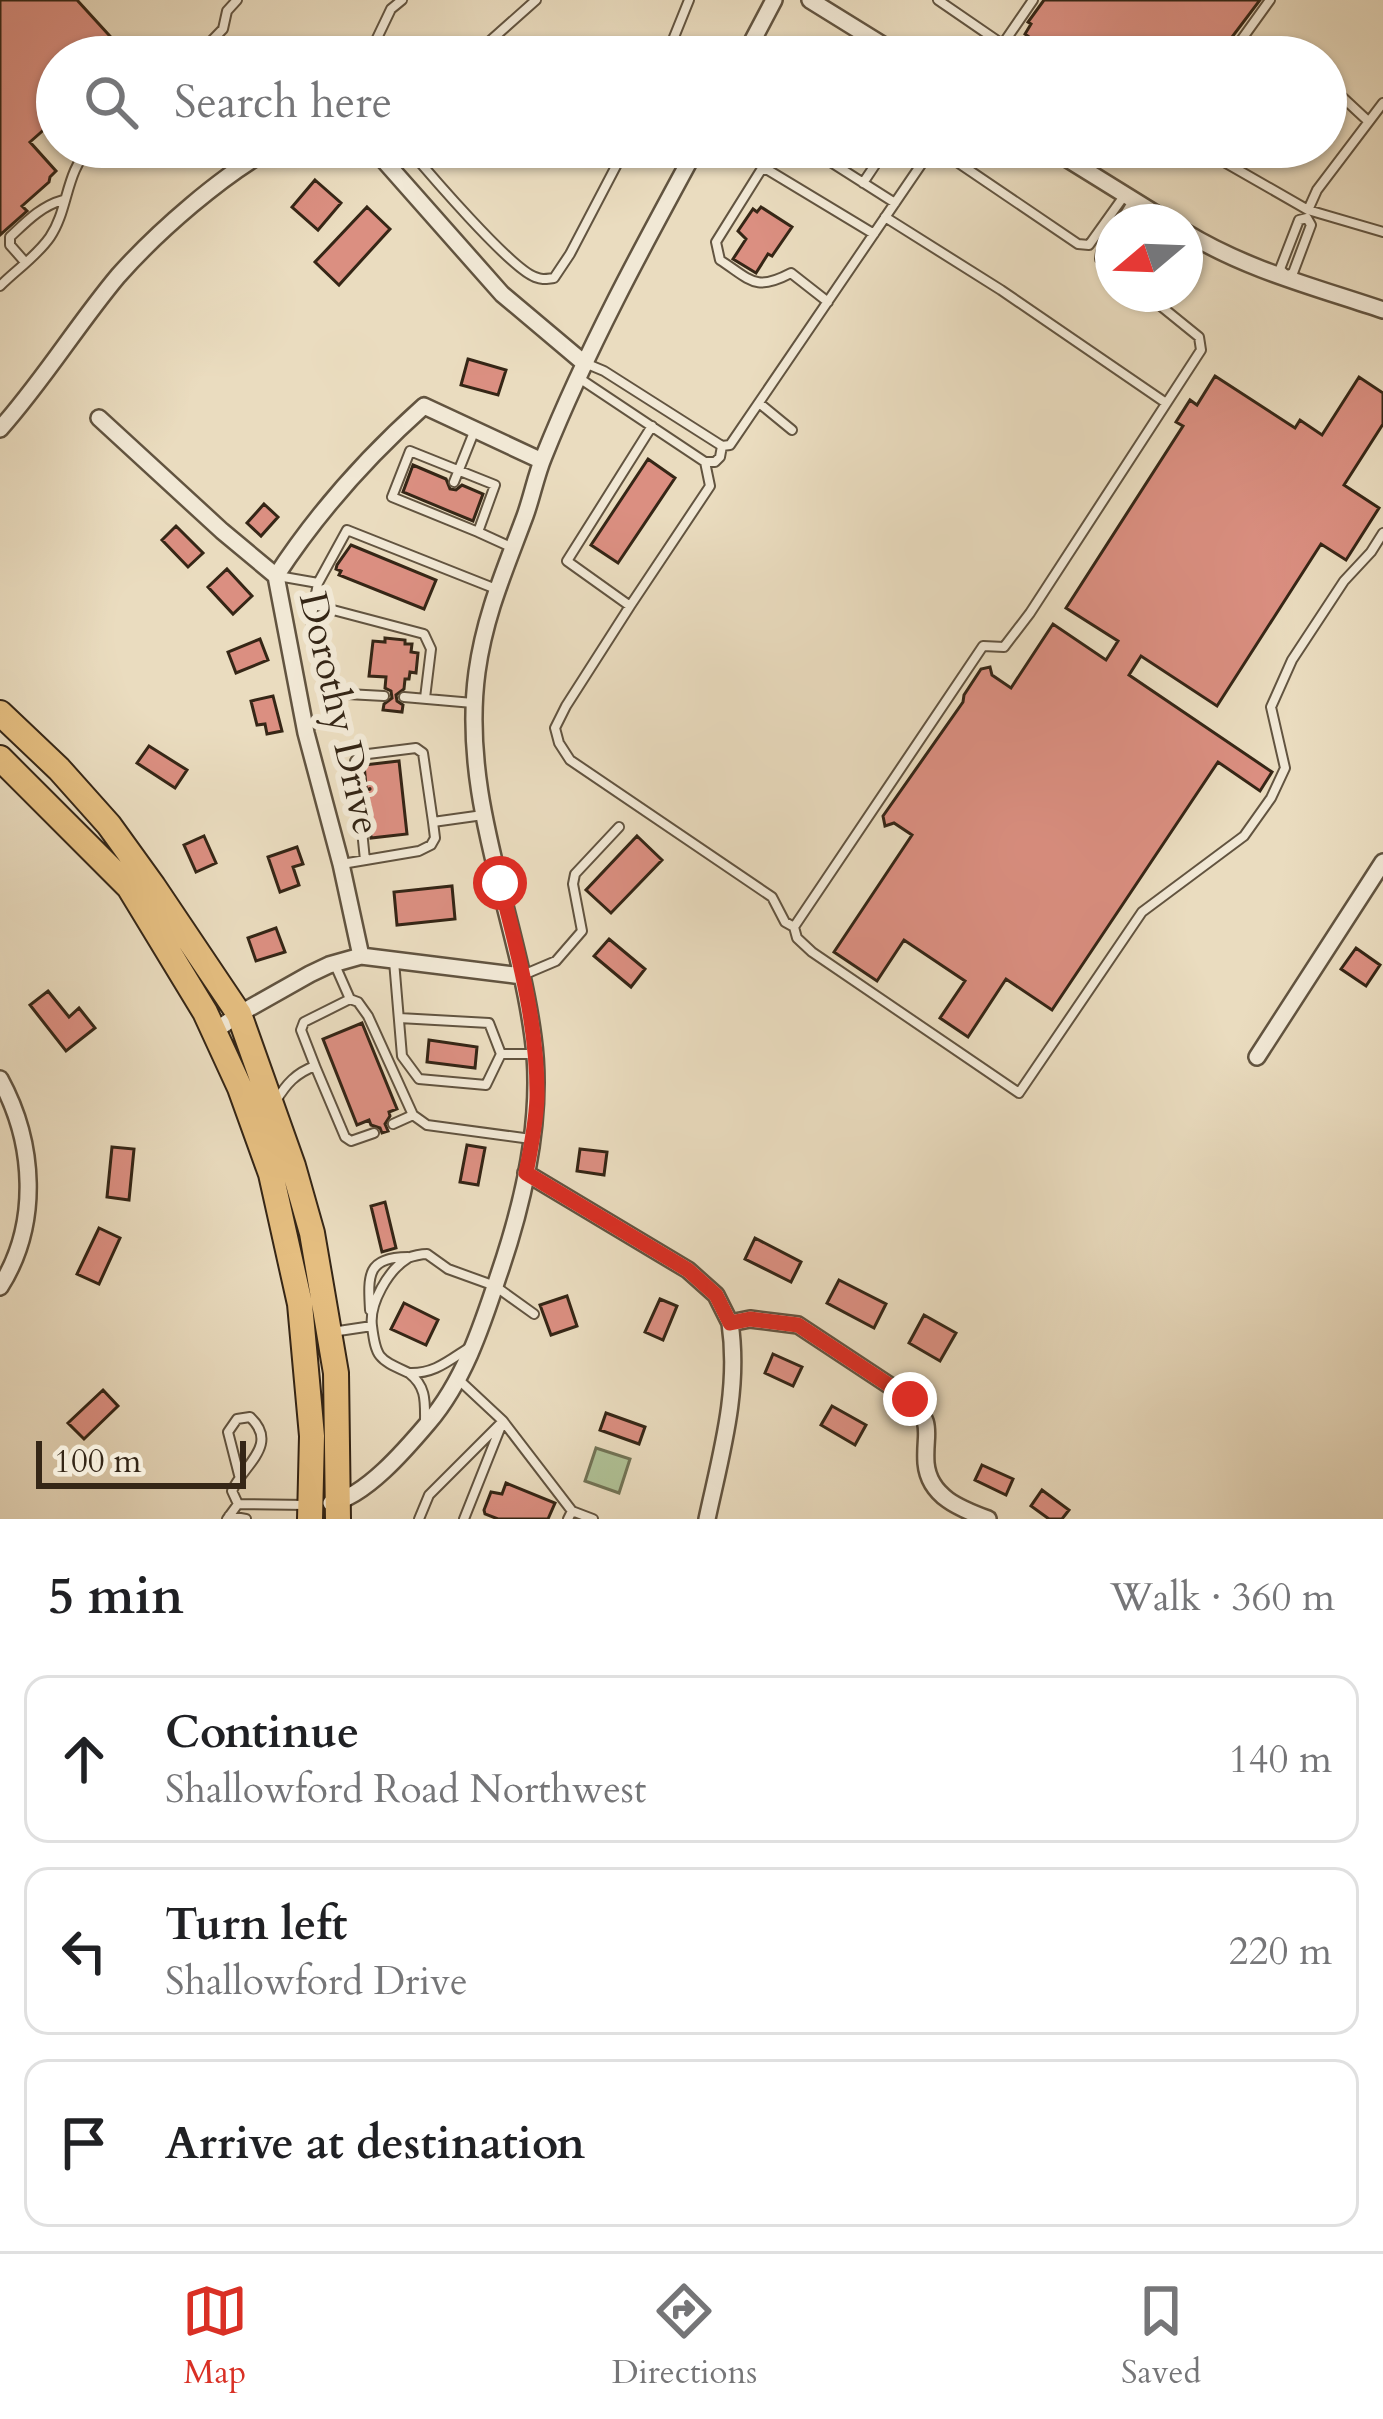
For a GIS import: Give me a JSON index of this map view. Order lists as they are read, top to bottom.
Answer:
{
  "streets": {
    "street": ["Dorothy Drive"]
  },
  "scale_bar": "100 m",
  "north": "left",
  "page": {
    "search": "Search here",
    "scale": "100 m",
    "heading": ["5 min", "Walk · 360 m"],
    "list": [
      ["Continue", "Shallowford Road Northwest", "140 m"],
      ["Turn left", "Shallowford Drive", "220 m"],
      "Arrive at destination"
    ],
    "nav": ["Map", "Directions", "Saved"]
  }
}
